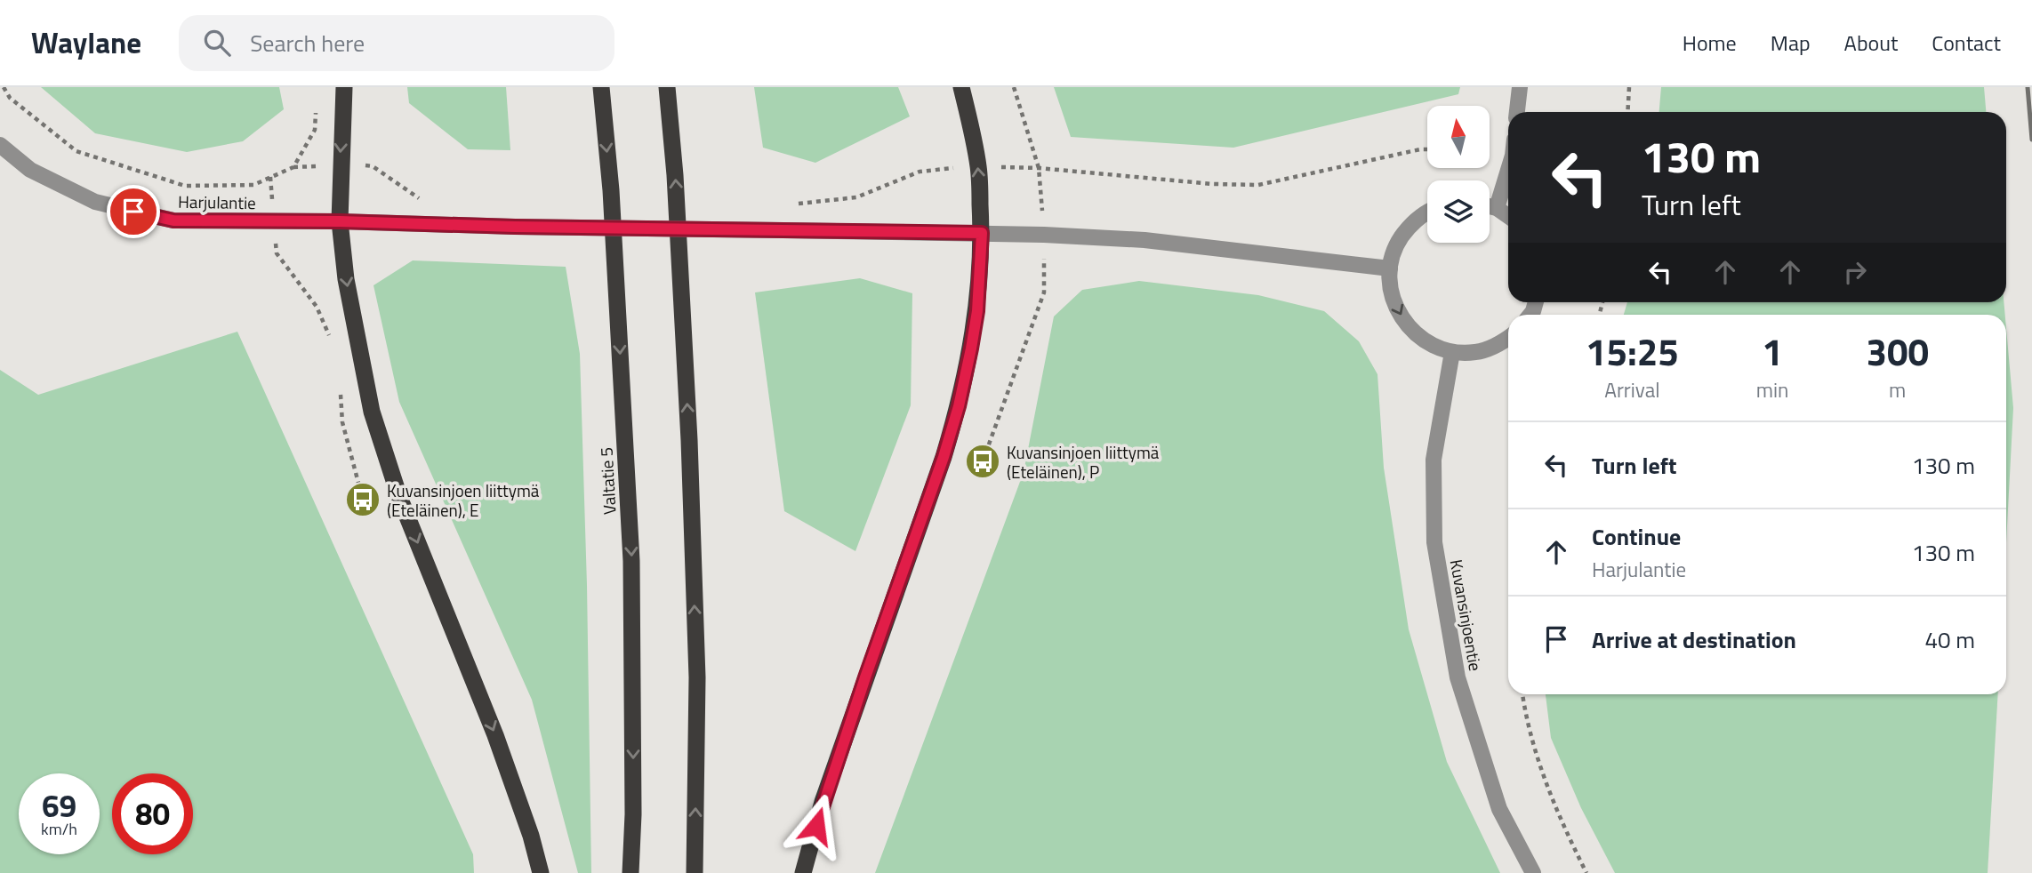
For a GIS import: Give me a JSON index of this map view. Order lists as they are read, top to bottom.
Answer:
{
  "streets": {
    "highway": ["Valtatie 5"],
    "street": ["Harjulantie", "Kuvansinjoentie"]
  },
  "places": {
    "bus stop": ["Kuvansinjoen liittymä (Eteläinen), P", "Kuvansinjoen liittymä (Eteläinen), E"]
  },
  "north": "top",
  "page": {
    "header": "Waylane",
    "search": "Search here",
    "nav": [
      "Home",
      "Map",
      "About",
      "Contact"
    ],
    "turn": ["130 m", "Turn left"],
    "eta": [
      "15:25",
      "Arrival",
      "1",
      "min",
      "300",
      "m"
    ],
    "list": [
      {
        "name": "Turn left",
        "value": "130 m"
      },
      {
        "name": "Continue",
        "note": "Harjulantie",
        "value": "130 m"
      },
      {
        "name": "Arrive at destination",
        "value": "40 m"
      }
    ],
    "speed": "69 km/h",
    "limit": "80"
  }
}
